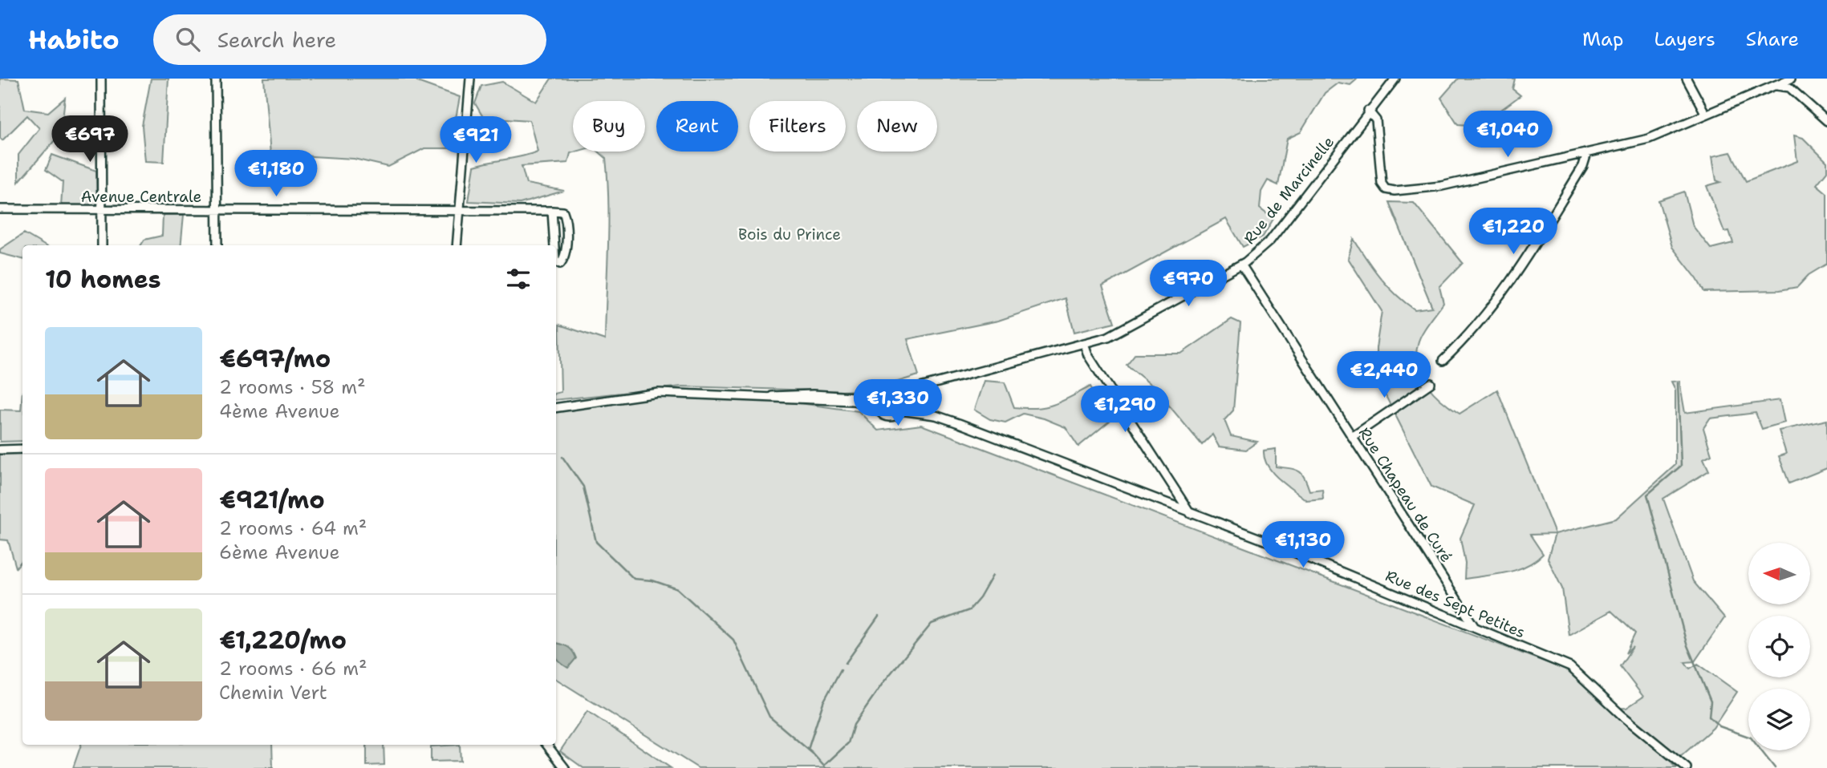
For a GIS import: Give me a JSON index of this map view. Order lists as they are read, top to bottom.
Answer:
{
  "streets": {
    "street": [
      "Rue de Marcinelle",
      "Avenue Centrale",
      "Rue Chapeau de Curé",
      "Rue des Sept Petites"
    ]
  },
  "crossings": [
    ["Rue de Marcinelle", "Rue Chapeau de Curé"],
    ["Rue de Marcinelle", "Rue des Sept Petites"],
    ["Rue Chapeau de Curé", "Rue des Sept Petites"]
  ],
  "parks": ["Bois du Prince"],
  "north": "left",
  "page": {
    "header": "Habito",
    "search": "Search here",
    "nav": ["Map", "Layers", "Share"],
    "chip": [
      "Buy",
      "Rent",
      "Filters",
      "New"
    ],
    "price": [
      "€1,040",
      "€697",
      "€921",
      "€1,180",
      "€1,220",
      "€970",
      "€2,440",
      "€1,330",
      "€1,290",
      "€1,130"
    ],
    "heading": "10 homes",
    "list": [
      {
        "name": "€697/mo",
        "note": "2 rooms · 58 m² · 4ème Avenue"
      },
      {
        "name": "€921/mo",
        "note": "2 rooms · 64 m² · 6ème Avenue"
      },
      {
        "name": "€1,220/mo",
        "note": "2 rooms · 66 m² · Chemin Vert"
      }
    ]
  }
}
